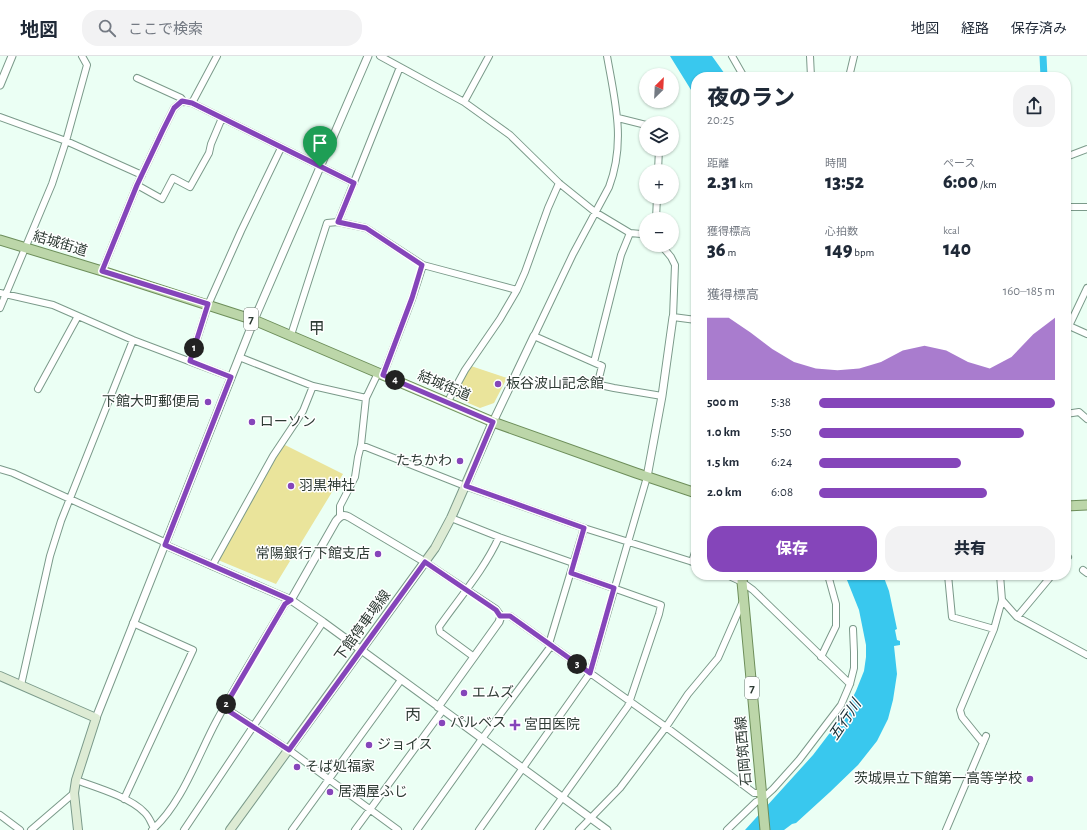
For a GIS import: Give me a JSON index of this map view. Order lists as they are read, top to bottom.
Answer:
{
  "streets": {
    "main road": [
      "結城街道",
      "7",
      "下館停車場線",
      "石岡筑西線"
    ]
  },
  "crossings": [
    ["結城街道", "下館停車場線"]
  ],
  "districts": ["甲", "丙"],
  "water": ["五行川"],
  "places": {
    "other": [
      "板谷波山記念館",
      "下館大町郵便局",
      "ローソン",
      "たちかわ",
      "羽黒神社",
      "常陽銀行 下館支店",
      "エムズ",
      "パルベス",
      "ジョイス",
      "そば処福家",
      "茨城県立下館第一高等学校",
      "居酒屋ふじ"
    ],
    "health": ["宮田医院"]
  },
  "north": "top right",
  "page": {
    "header": "地図",
    "search": "ここで検索",
    "nav": ["地図", "経路", "保存済み"],
    "map_buttons": ["+", "−"],
    "heading": ["夜のラン", "20:25"],
    "stats": [
      ["距離", "2.31 km"],
      ["時間", "13:52"],
      ["ペース", "6:00 /km"],
      ["獲得標高", "36 m"],
      ["心拍数", "149 bpm"],
      ["kcal", "140"]
    ],
    "chart": ["獲得標高", "160–185 m"],
    "pins": [
      "1",
      "4",
      "3",
      "2"
    ],
    "list": [
      {
        "name": "500 m",
        "note": "5:38"
      },
      {
        "name": "1.0 km",
        "note": "5:50"
      },
      {
        "name": "1.5 km",
        "note": "6:24"
      },
      {
        "name": "2.0 km",
        "note": "6:08"
      }
    ],
    "buttons": ["保存", "共有"]
  }
}
